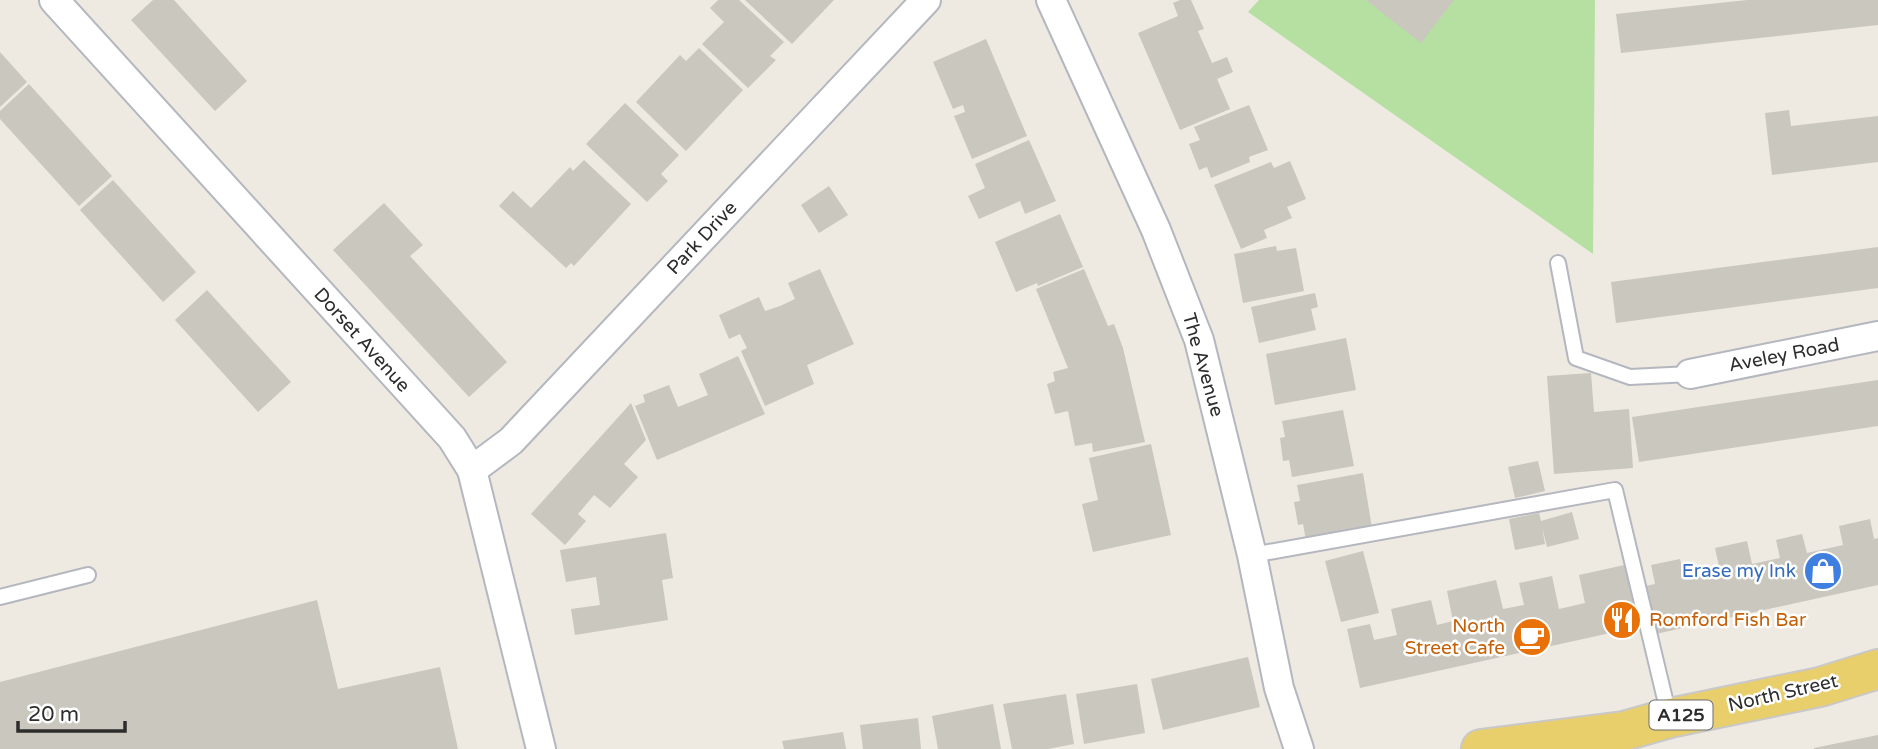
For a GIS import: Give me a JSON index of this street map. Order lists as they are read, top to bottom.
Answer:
{
  "streets": {
    "main road": ["North Street", "A125"],
    "street": [
      "Park Drive",
      "Dorset Avenue",
      "Aveley Road",
      "The Avenue"
    ]
  },
  "crossings": [
    ["Park Drive", "Dorset Avenue"]
  ],
  "places": {
    "shop": ["Erase my Ink"],
    "restaurant": ["Romford Fish Bar"],
    "cafe": ["North Street Cafe"]
  },
  "scale_bar": "20 m"
}
